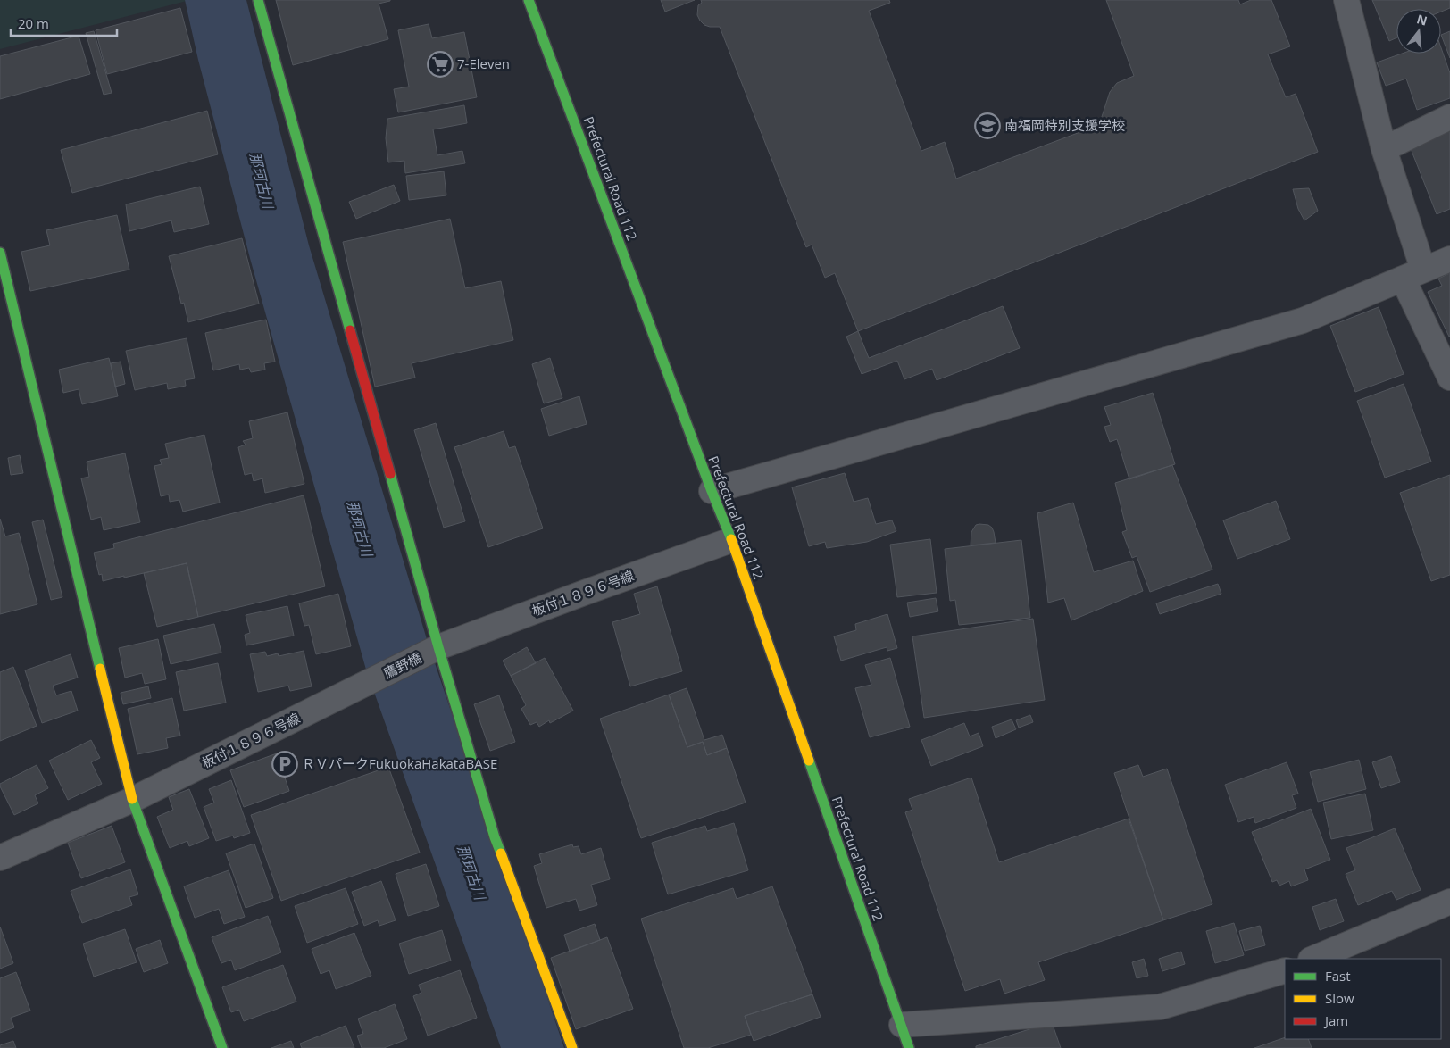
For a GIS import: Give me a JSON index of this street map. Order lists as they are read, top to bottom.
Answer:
{
  "streets": {
    "street": ["Prefectural Road 112", "板付１８９６号線", "鷹野橋"]
  },
  "crossings": [
    ["Prefectural Road 112", "板付１８９６号線"],
    ["板付１８９６号線", "鷹野橋"]
  ],
  "water": ["那珂古川"],
  "places": {
    "supermarket": ["7-Eleven"],
    "school or university": ["南福岡特別支援学校"],
    "parking": ["ＲＶパークFukuokaHakataBASE"]
  },
  "legend": ["Fast", "Slow", "Jam"],
  "scale_bar": "20 m",
  "north": "top"
}
